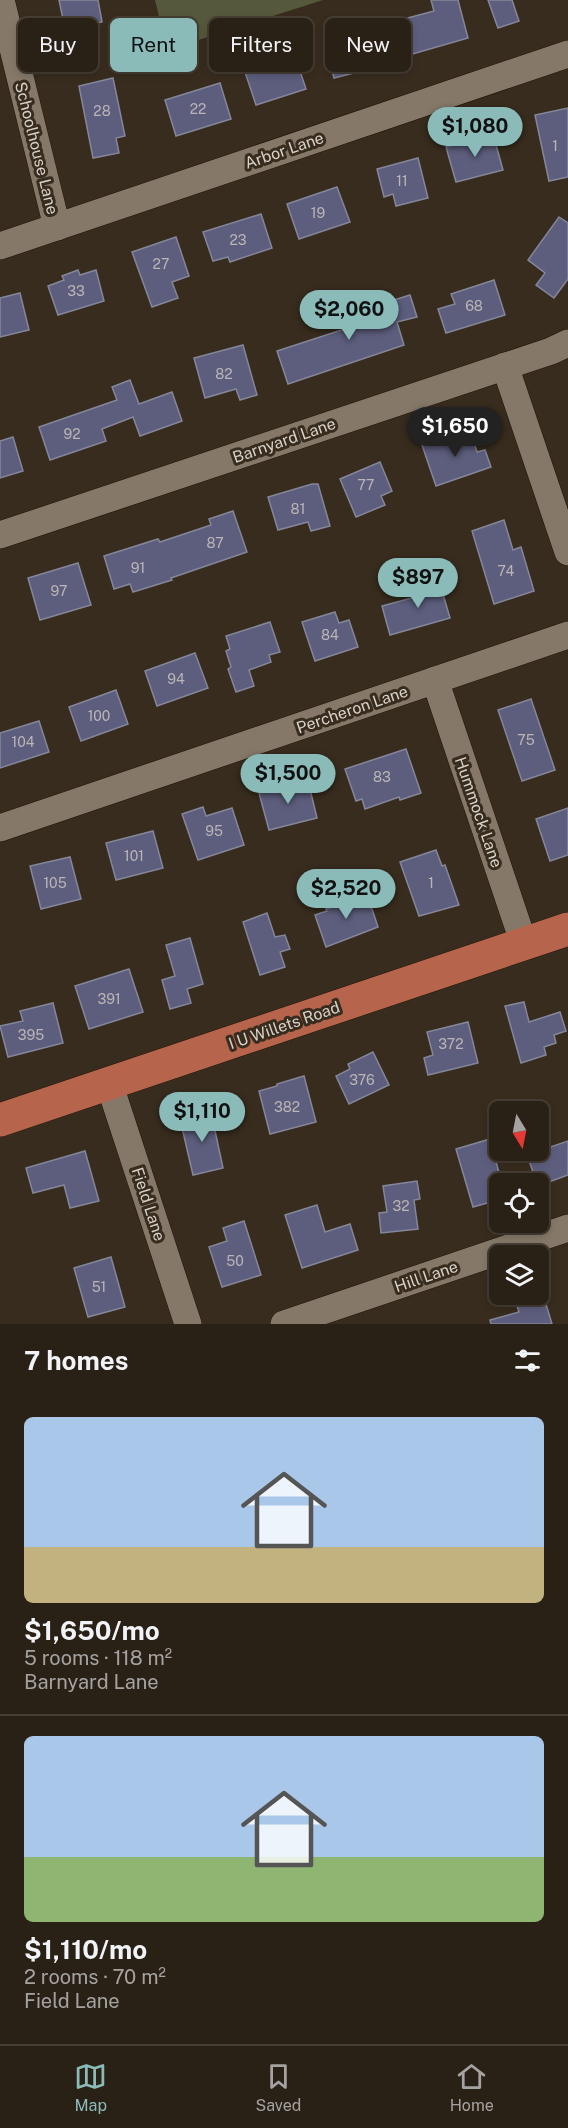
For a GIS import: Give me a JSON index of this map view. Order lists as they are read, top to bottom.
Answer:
{
  "streets": {
    "main road": ["I U Willets Road"],
    "street": [
      "Schoolhouse Lane",
      "Arbor Lane",
      "Barnyard Lane",
      "Percheron Lane",
      "Hummock Lane",
      "Field Lane",
      "Hill Lane"
    ]
  },
  "crossings": [
    ["Schoolhouse Lane", "Arbor Lane"],
    ["Percheron Lane", "Hummock Lane"],
    ["Hummock Lane", "I U Willets Road"],
    ["I U Willets Road", "Field Lane"]
  ],
  "house_numbers": [
    "22",
    "28",
    "1",
    "11",
    "19",
    "23",
    "27",
    "33",
    "68",
    "82",
    "92",
    "77",
    "81",
    "87",
    "91",
    "74",
    "97",
    "84",
    "94",
    "100",
    "75",
    "104",
    "83",
    "95",
    "101",
    "105",
    "1",
    "391",
    "395",
    "372",
    "376",
    "382",
    "32",
    "50",
    "51"
  ],
  "north": "bottom",
  "page": {
    "chip": [
      "Buy",
      "Rent",
      "Filters",
      "New"
    ],
    "price": [
      "$1,080",
      "$2,060",
      "$1,650",
      "$897",
      "$1,500",
      "$2,520",
      "$1,110"
    ],
    "heading": "7 homes",
    "list": [
      {
        "name": "$1,650/mo",
        "note": "5 rooms · 118 m² · Barnyard Lane"
      },
      {
        "name": "$1,110/mo",
        "note": "2 rooms · 70 m² · Field Lane"
      }
    ],
    "tabs": ["Map", "Saved", "Home"]
  }
}
